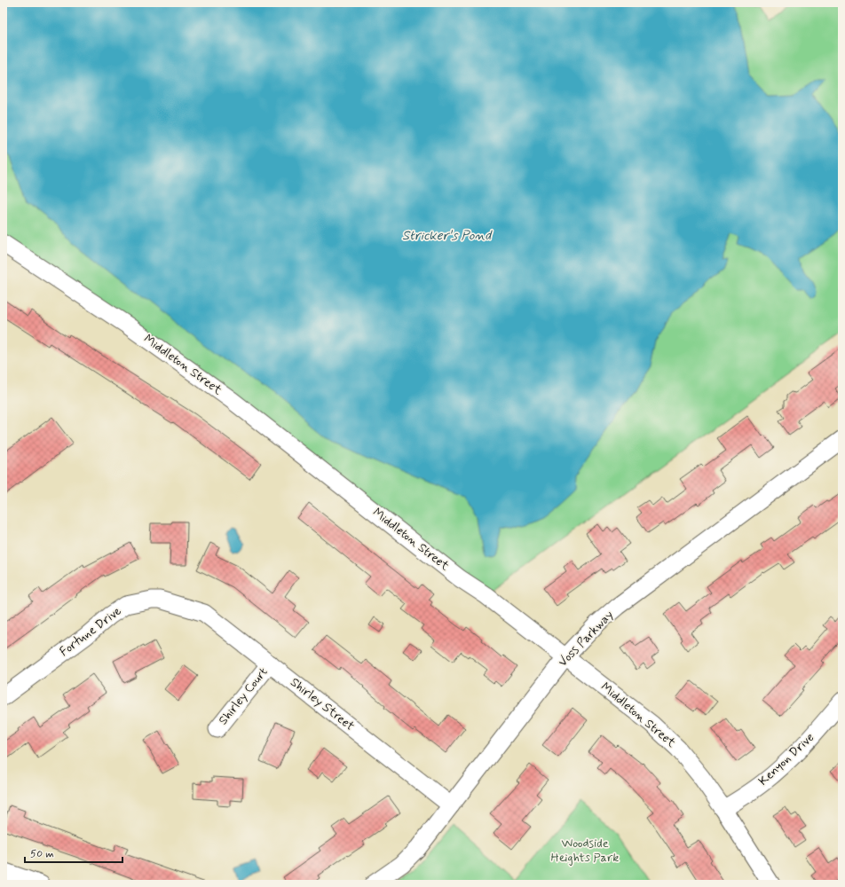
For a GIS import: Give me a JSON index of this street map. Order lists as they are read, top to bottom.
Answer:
{
  "streets": {
    "street": [
      "Middleton Street",
      "Fortune Drive",
      "Voss Parkway",
      "Shirley Court",
      "Shirley Street",
      "Kenyon Drive"
    ]
  },
  "crossings": [
    ["Middleton Street", "Voss Parkway"],
    ["Middleton Street", "Kenyon Drive"],
    ["Fortune Drive", "Shirley Street"],
    ["Voss Parkway", "Shirley Street"],
    ["Shirley Court", "Shirley Street"]
  ],
  "water": ["Stricker's Pond"],
  "parks": ["Woodside Heights Park"],
  "scale_bar": "50 m"
}
